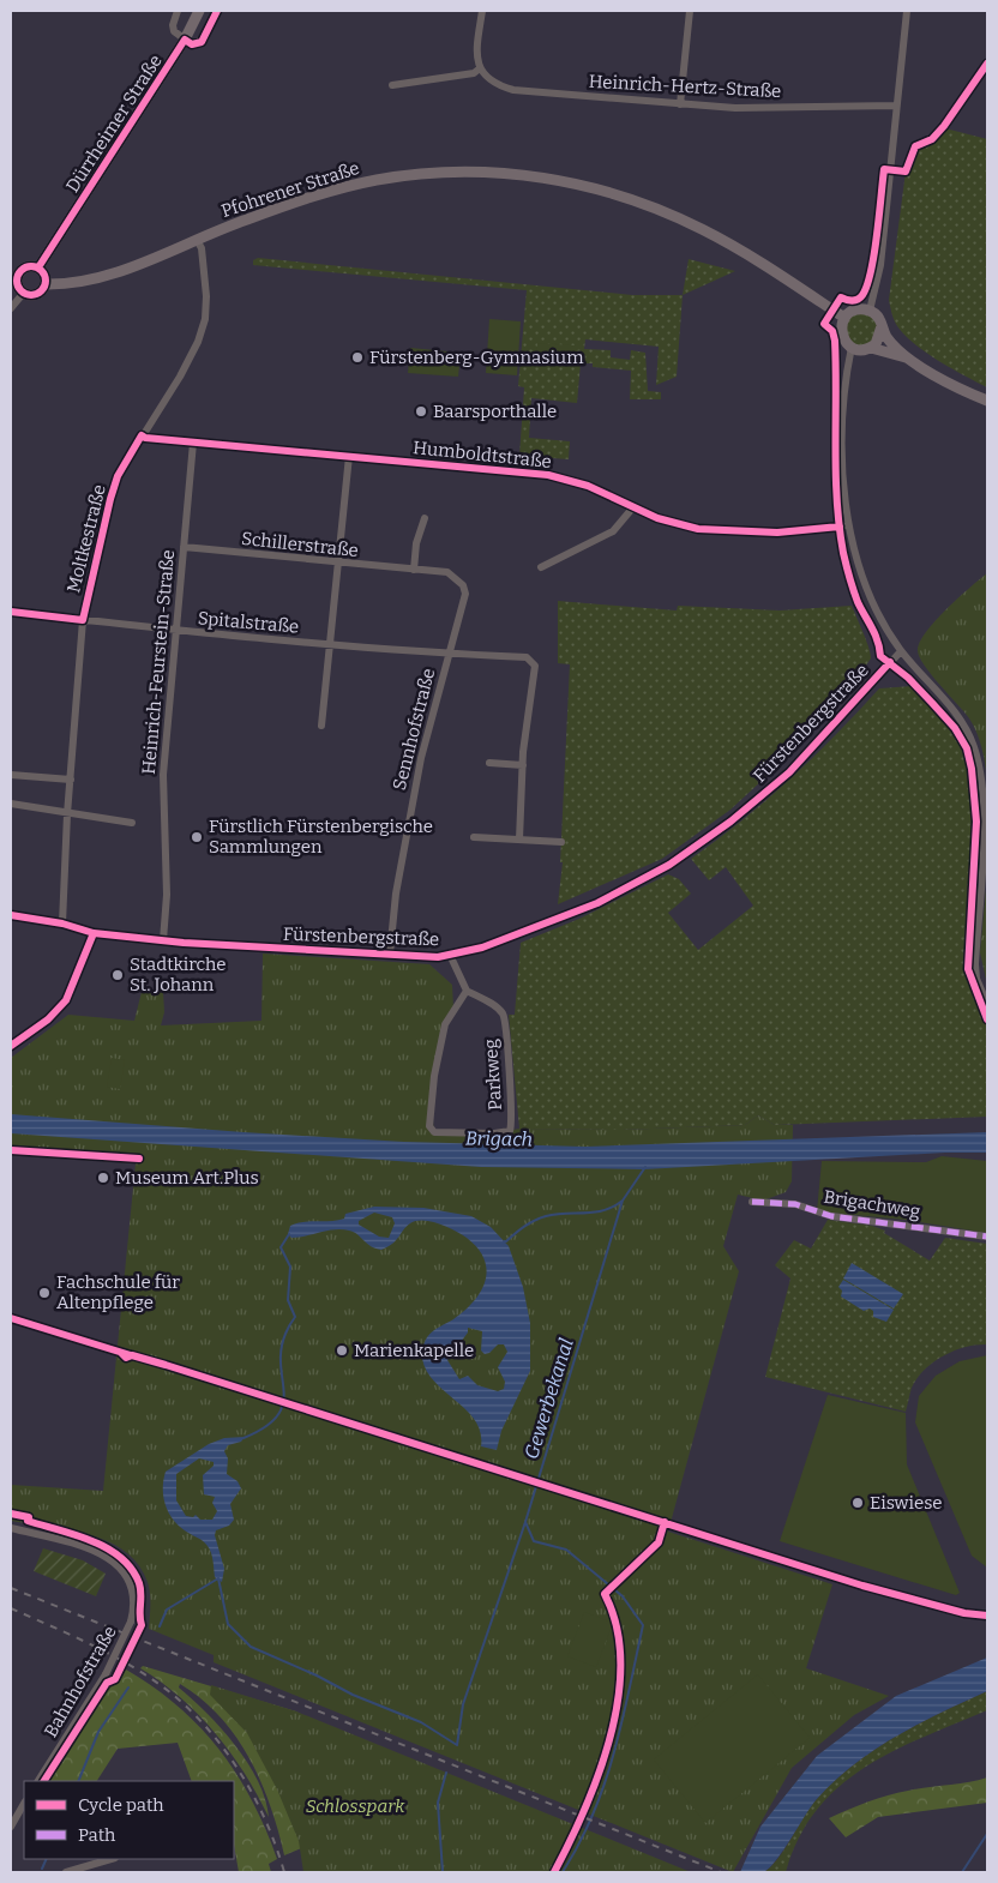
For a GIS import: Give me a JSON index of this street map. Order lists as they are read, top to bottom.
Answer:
{
  "streets": {
    "main road": ["Dürrheimer Straße", "Pfohrener Straße"],
    "street": [
      "Heinrich-Hertz-Straße",
      "Humboldtstraße",
      "Moltkestraße",
      "Schillerstraße",
      "Spitalstraße",
      "Heinrich-Feurstein-Straße",
      "Fürstenbergstraße",
      "Sennhofstraße",
      "Parkweg",
      "Brigachweg",
      "Bahnhofstraße"
    ]
  },
  "crossings": [
    ["Dürrheimer Straße", "Pfohrener Straße"],
    ["Pfohrener Straße", "Moltkestraße"],
    ["Humboldtstraße", "Moltkestraße"],
    ["Humboldtstraße", "Heinrich-Feurstein-Straße"],
    ["Moltkestraße", "Spitalstraße"],
    ["Moltkestraße", "Fürstenbergstraße"],
    ["Schillerstraße", "Heinrich-Feurstein-Straße"],
    ["Schillerstraße", "Sennhofstraße"],
    ["Spitalstraße", "Heinrich-Feurstein-Straße"],
    ["Spitalstraße", "Sennhofstraße"],
    ["Heinrich-Feurstein-Straße", "Fürstenbergstraße"],
    ["Fürstenbergstraße", "Sennhofstraße"]
  ],
  "water": ["Brigach", "Gewerbekanal"],
  "parks": ["Schlosspark"],
  "places": [
    "Fürstenberg-Gymnasium",
    "Baarsporthalle",
    "Fürstlich Fürstenbergische Sammlungen",
    "Stadtkirche St. Johann",
    "Museum Art.Plus",
    "Fachschule für Altenpflege",
    "Marienkapelle",
    "Eiswiese"
  ],
  "legend": ["Cycle path", "Path"]
}
